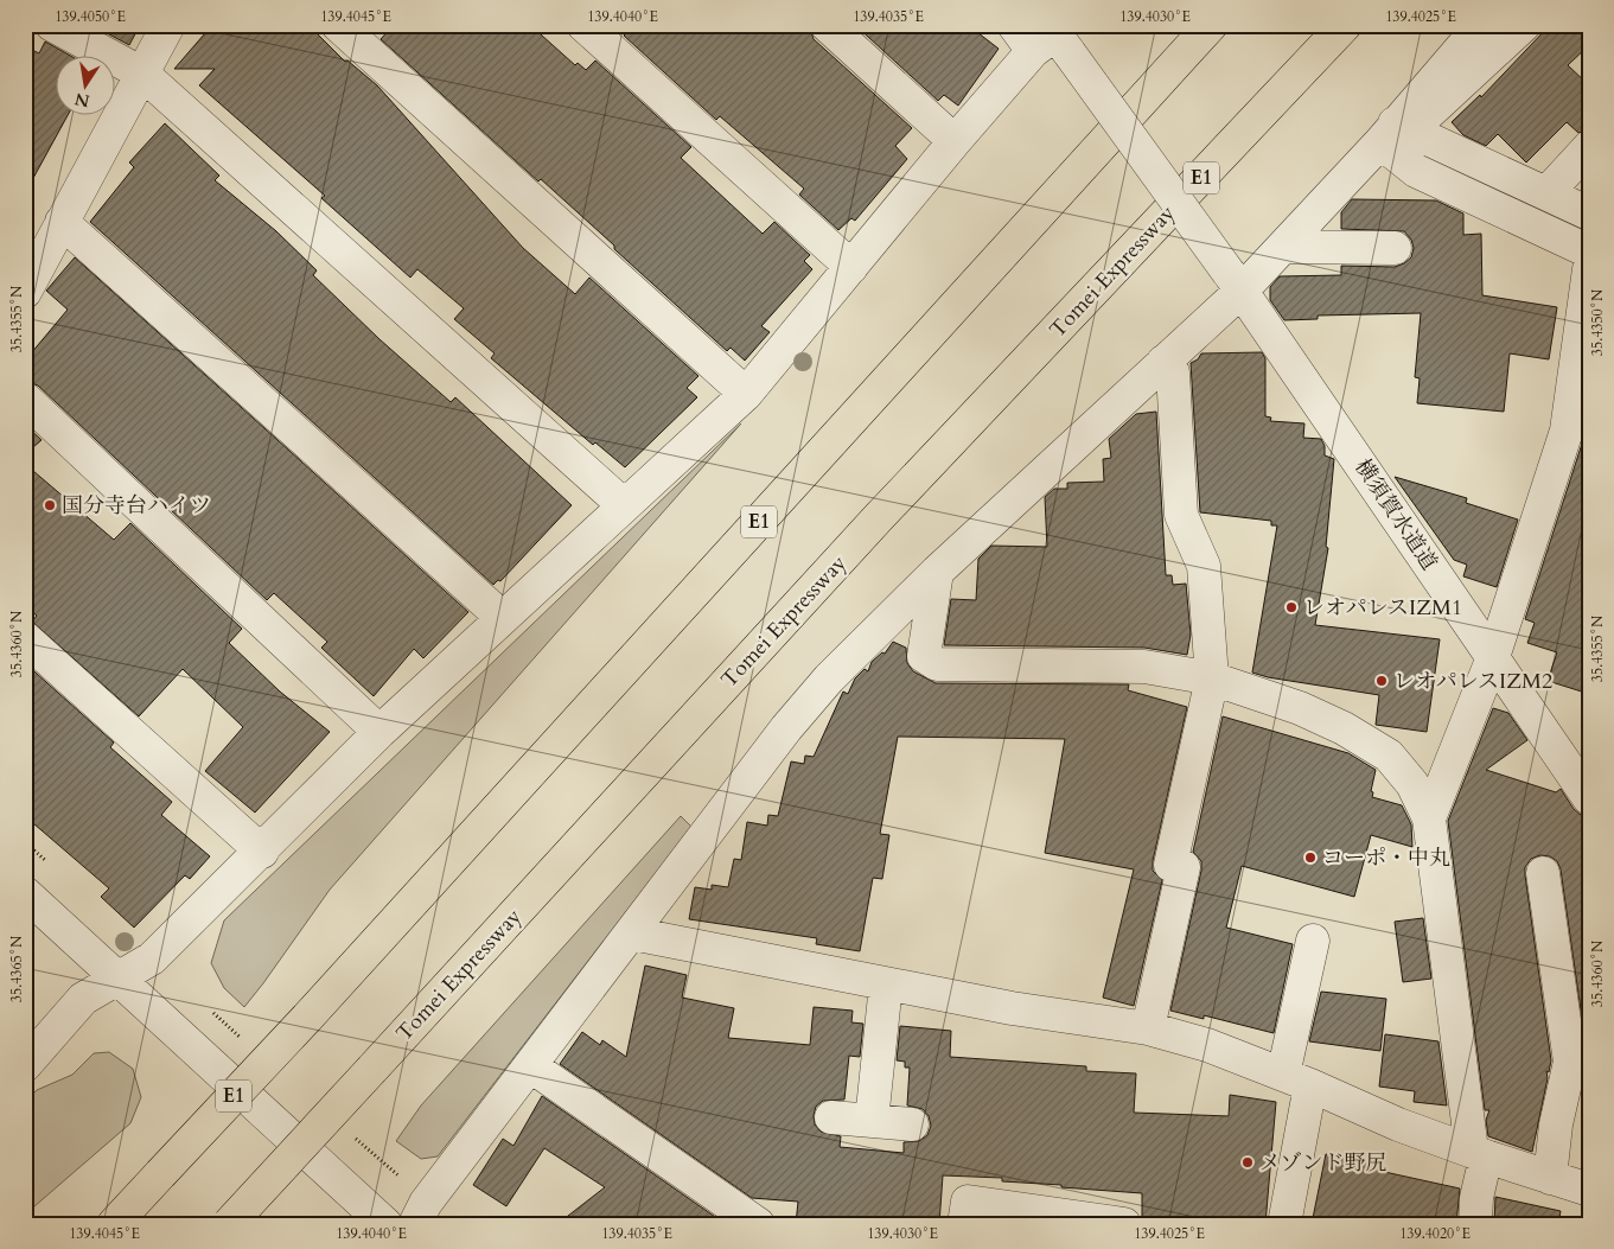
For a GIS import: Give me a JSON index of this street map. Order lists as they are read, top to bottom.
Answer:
{
  "streets": {
    "highway": ["E1", "Tomei Expressway"],
    "street": ["横須賀水道道"]
  },
  "places": [
    "国分寺台ハイツ",
    "レオパレスIZM1",
    "レオパレスIZM2",
    "コーポ・中丸",
    "メゾンド野尻"
  ],
  "north": "bottom",
  "coordinates": [
    "139.4050°E",
    "139.4045°E",
    "139.4040°E",
    "139.4035°E",
    "139.4030°E",
    "139.4025°E",
    "35.4355°N",
    "35.4350°N",
    "35.4360°N",
    "35.4365°N",
    "139.4020°E"
  ]
}
